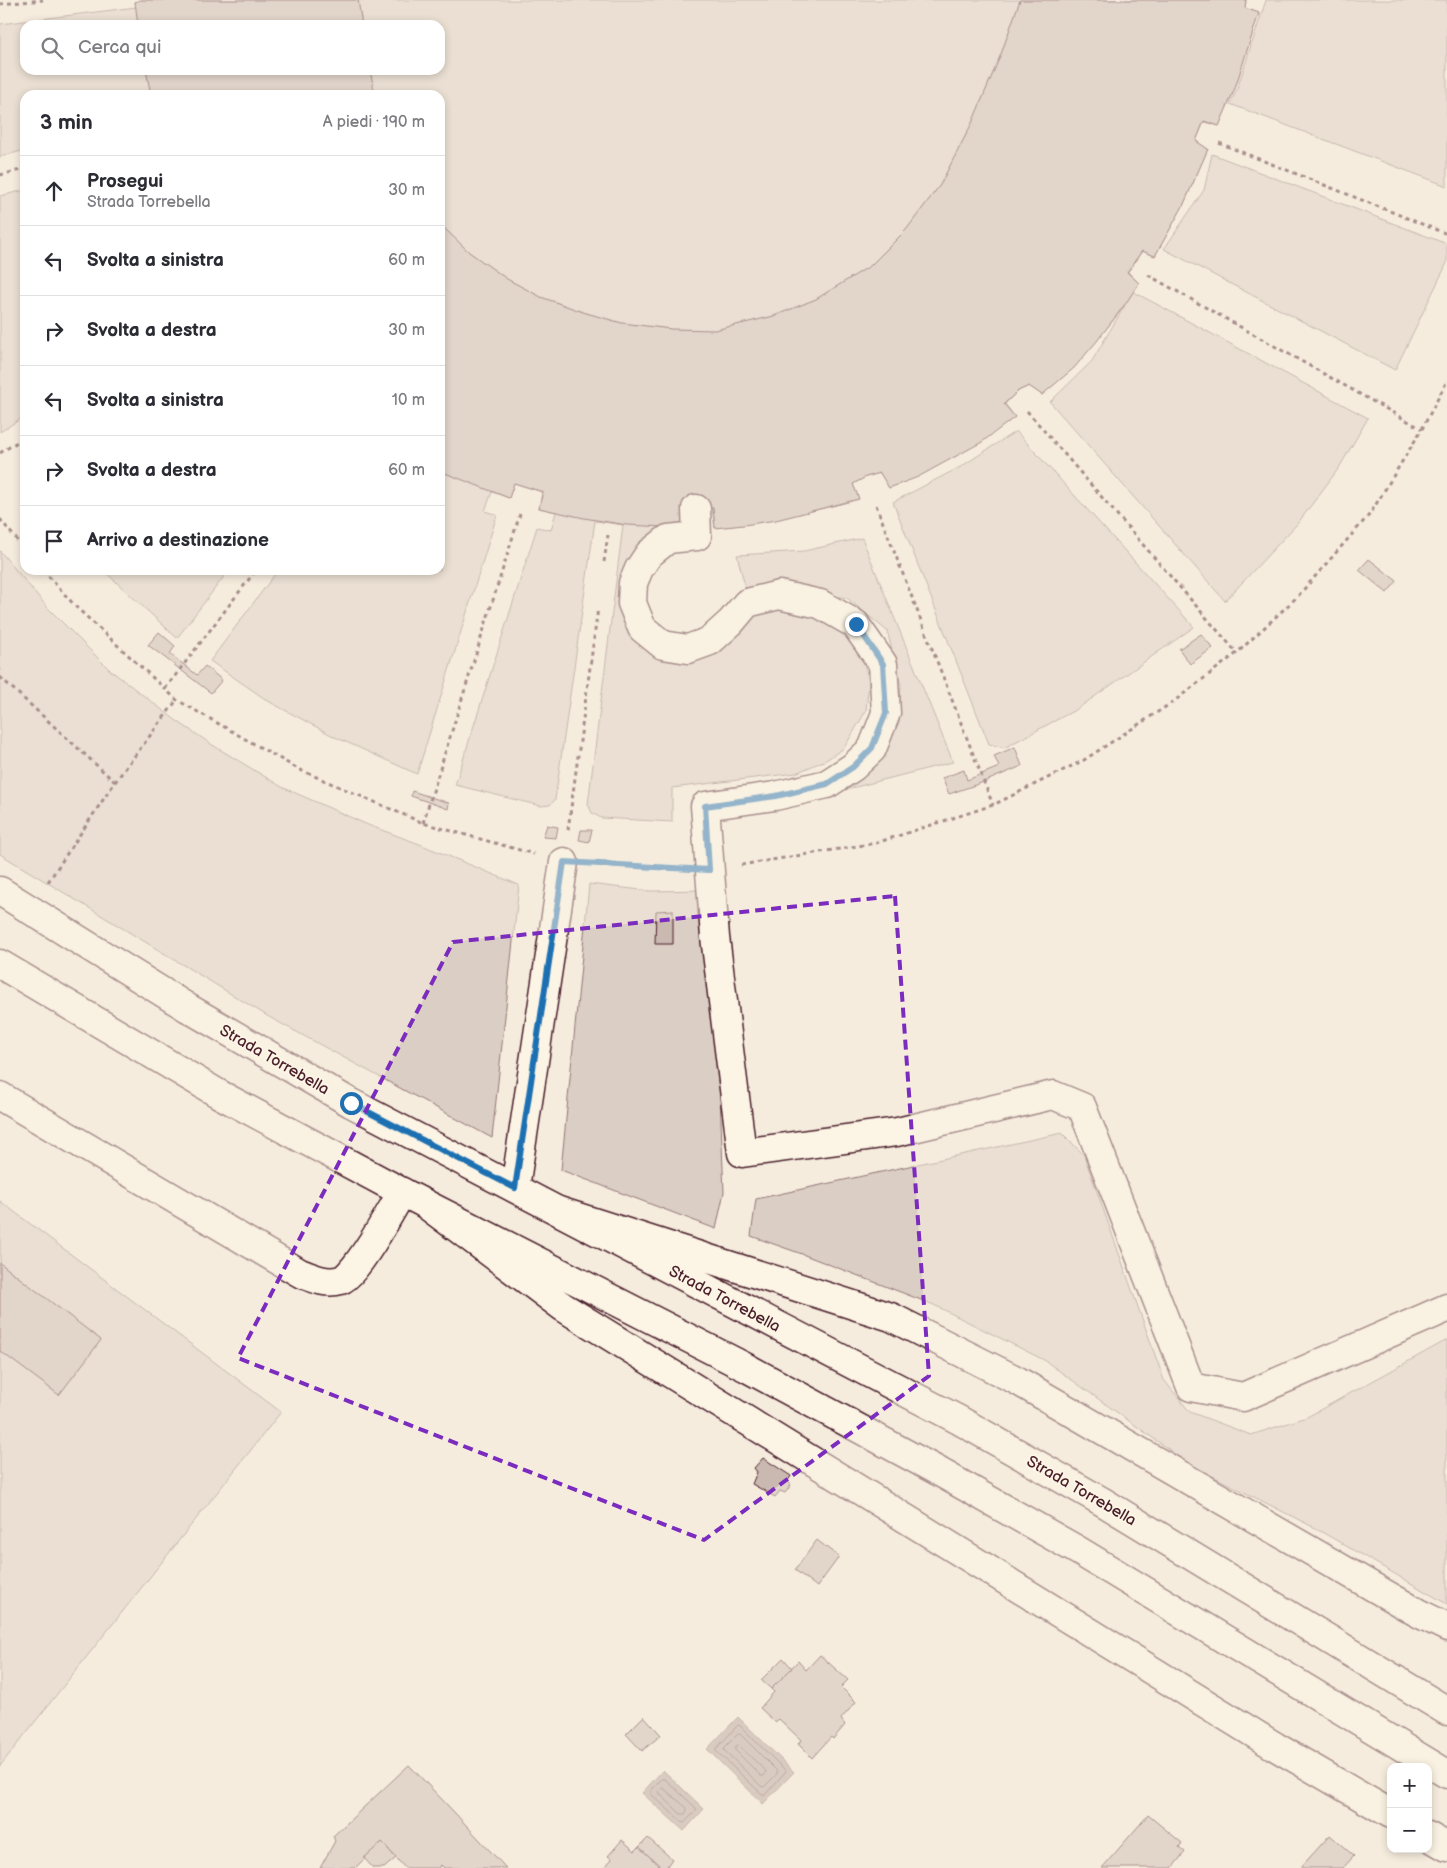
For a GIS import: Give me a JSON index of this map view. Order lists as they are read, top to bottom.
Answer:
{
  "streets": {
    "main road": ["Strada Torrebella"]
  },
  "page": {
    "search": "Cerca qui",
    "heading": ["3 min", "A piedi · 190 m"],
    "list": [
      ["Prosegui", "Strada Torrebella", "30 m"],
      ["Svolta a sinistra", "60 m"],
      ["Svolta a destra", "30 m"],
      ["Svolta a sinistra", "10 m"],
      ["Svolta a destra", "60 m"],
      "Arrivo a destinazione"
    ],
    "map_buttons": ["+", "−"]
  }
}
